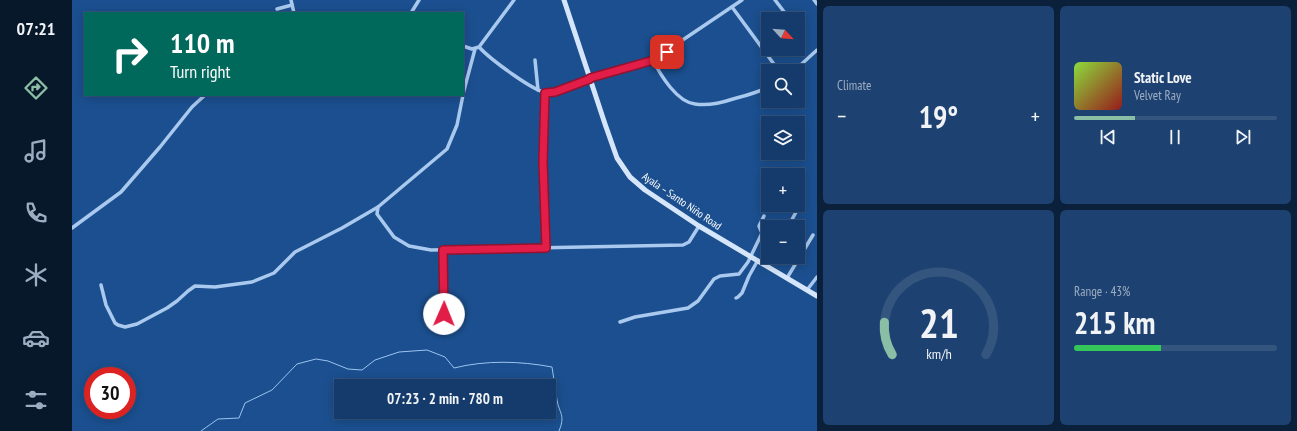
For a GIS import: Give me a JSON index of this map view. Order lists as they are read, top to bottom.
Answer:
{
  "streets": {
    "street": ["Ayala – Santo Niño Road"]
  },
  "north": "bottom right",
  "page": {
    "tabs": "07:21",
    "tile": [
      "Climate",
      ["Range · 43%", "215 km"]
    ],
    "map_buttons": ["+", "−"],
    "turn": ["110 m", "Turn right"],
    "song": ["Static Love", "Velvet Ray"],
    "heat": ["−", "19°", "+"],
    "limit": "30",
    "trip": "07:23 · 2 min · 780 m",
    "gauge": ["21", "km/h"]
  }
}
